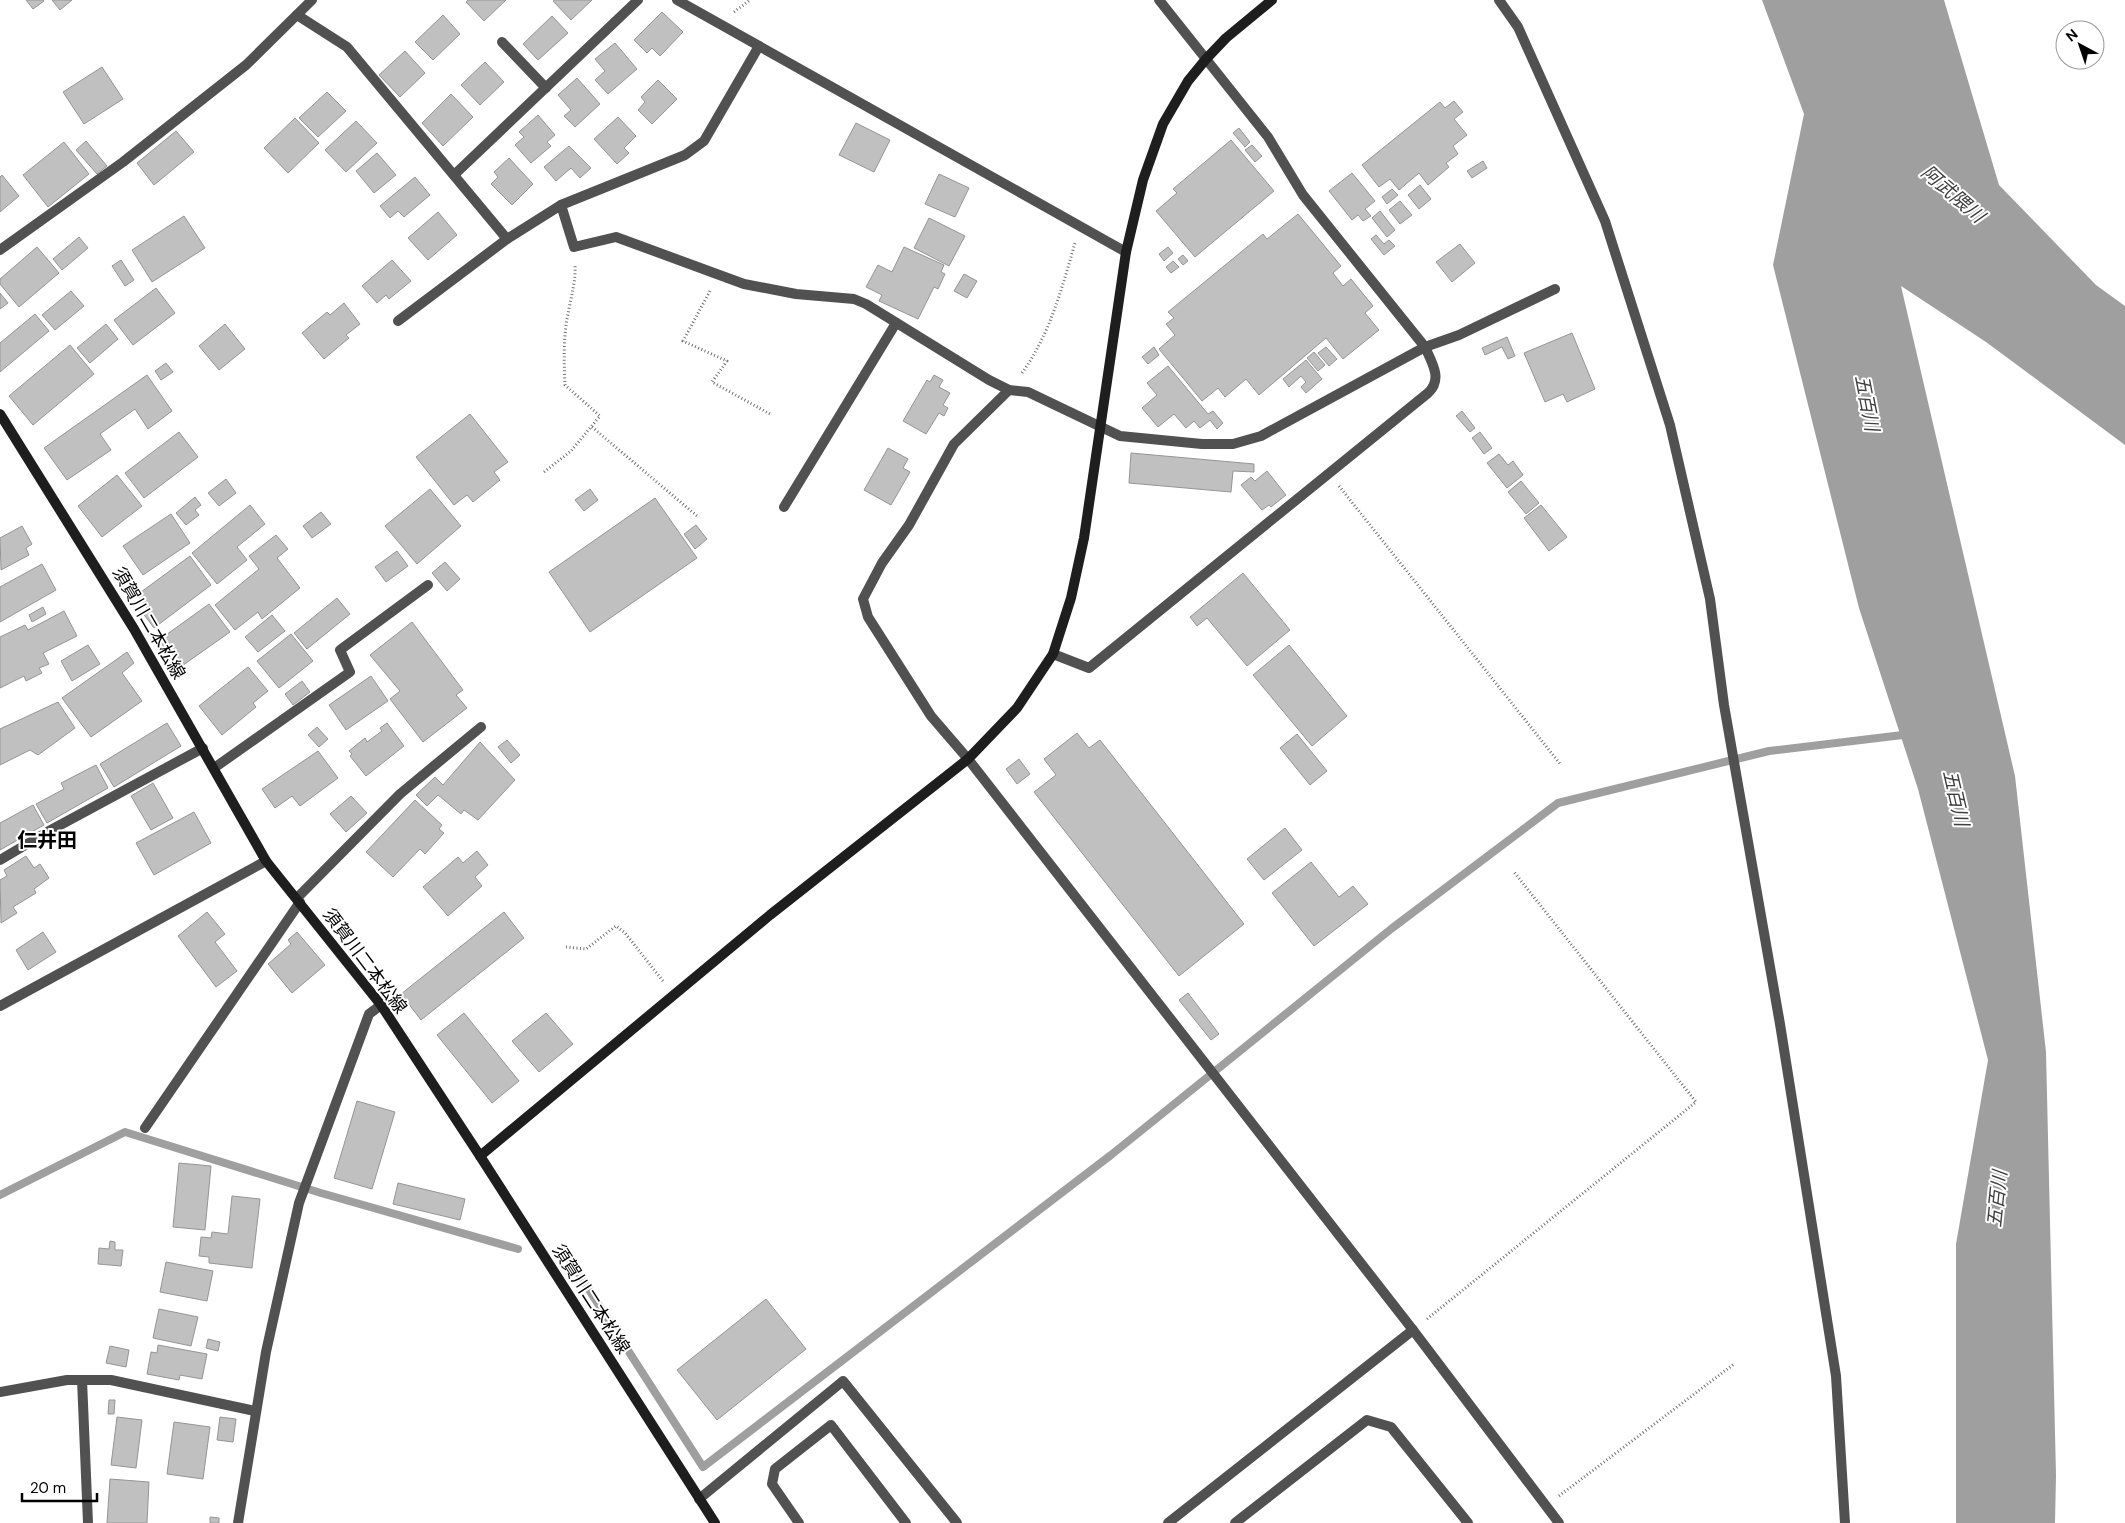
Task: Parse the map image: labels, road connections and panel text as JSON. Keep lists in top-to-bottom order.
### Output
{
  "streets": {
    "street": ["須賀川二本松線"]
  },
  "districts": ["仁井田"],
  "water": ["阿武隈川", "五百川"],
  "scale_bar": "20 m",
  "north": "top left"
}
